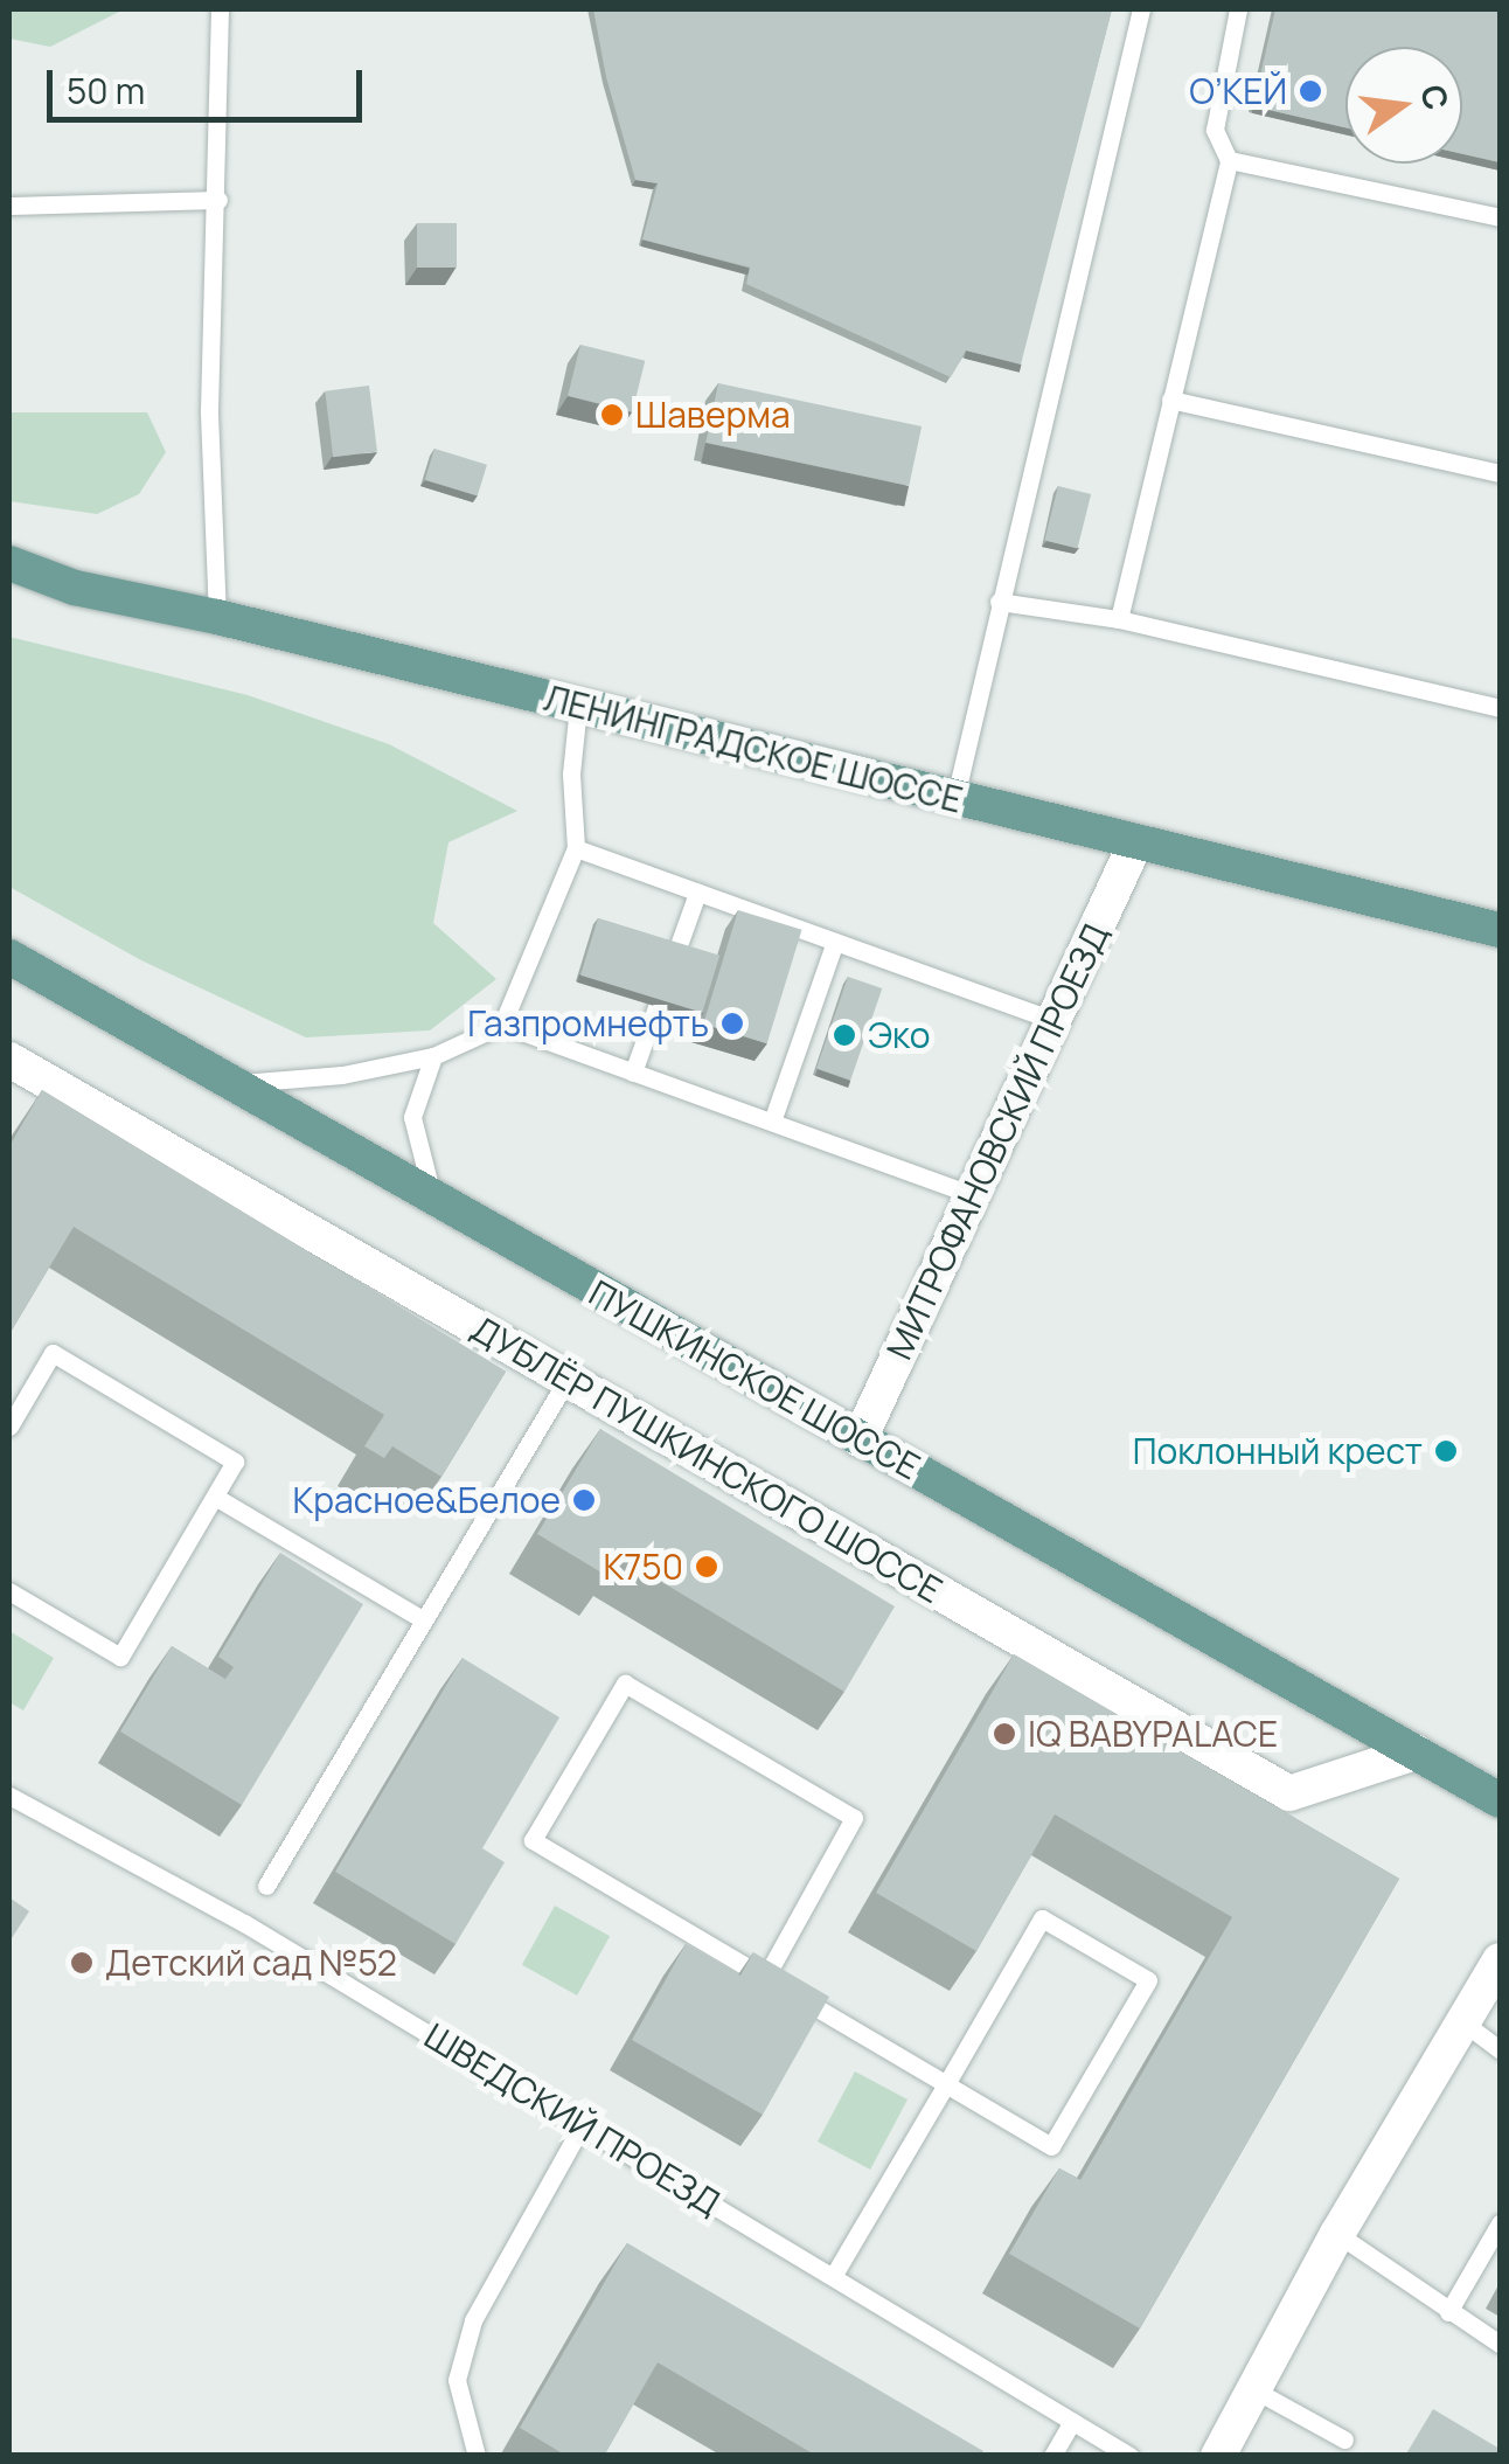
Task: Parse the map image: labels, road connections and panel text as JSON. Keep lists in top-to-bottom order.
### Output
{
  "streets": {
    "main road": ["ЛЕНИНГРАДСКОЕ ШОССЕ", "ПУШКИНСКОЕ ШОССЕ"],
    "street": ["МИТРОФАНОВСКИЙ ПРОЕЗД", "ДУБЛЁР ПУШКИНСКОГО ШОССЕ"],
    "lane": ["ШВЕДСКИЙ ПРОЕЗД"]
  },
  "crossings": [
    ["ЛЕНИНГРАДСКОЕ ШОССЕ", "МИТРОФАНОВСКИЙ ПРОЕЗД"],
    ["МИТРОФАНОВСКИЙ ПРОЕЗД", "ПУШКИНСКОЕ ШОССЕ"],
    ["ПУШКИНСКОЕ ШОССЕ", "ДУБЛЁР ПУШКИНСКОГО ШОССЕ"]
  ],
  "places": [
    "О’КЕЙ",
    "Шаверма",
    "Газпромнефть",
    "Эко",
    "Поклонный крест",
    "Красное&Белое",
    "К750",
    "IQ BABYPALACE",
    "Детский сад №52"
  ],
  "scale_bar": "50 m",
  "north": "right"
}
